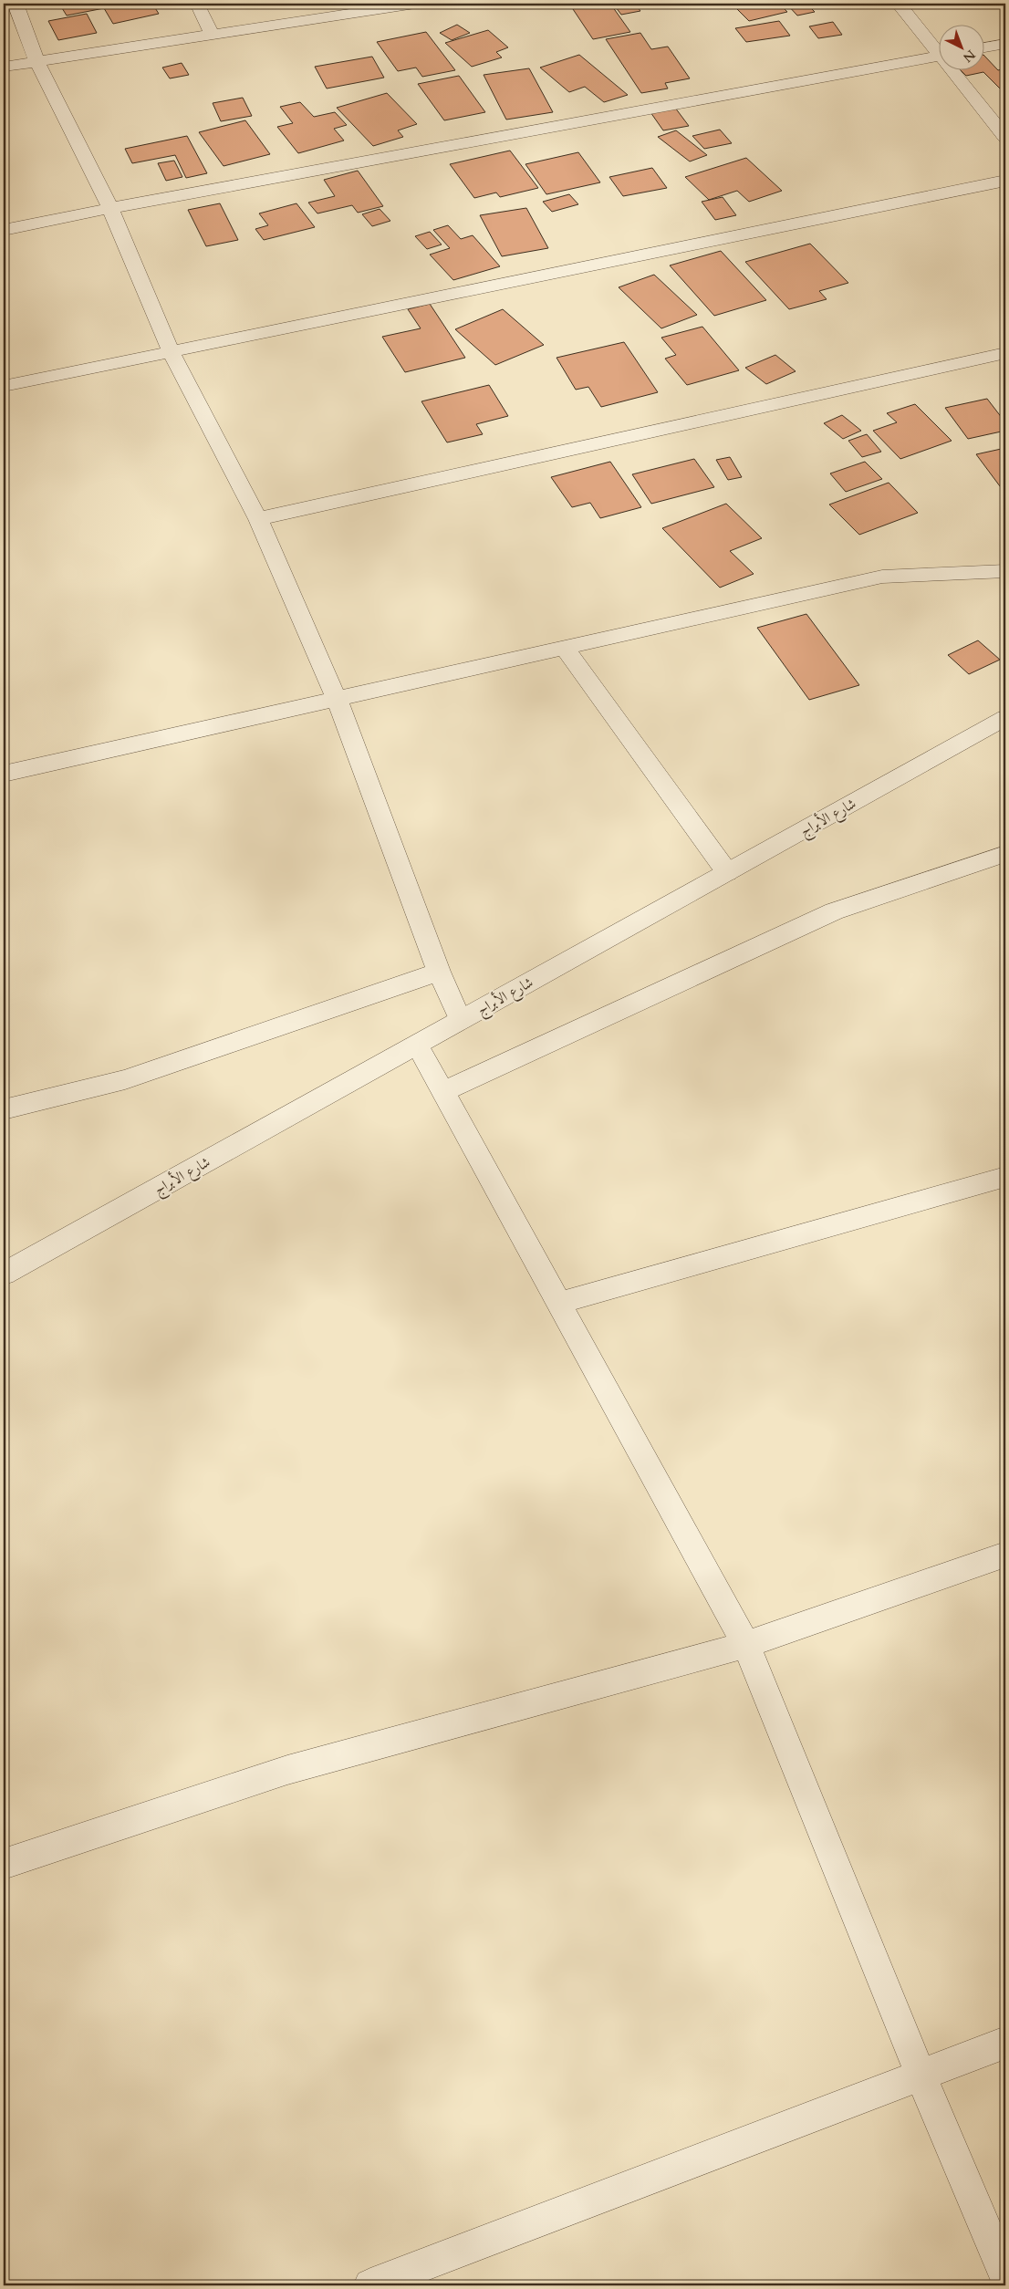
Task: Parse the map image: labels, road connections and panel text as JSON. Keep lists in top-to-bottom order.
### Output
{
  "streets": {
    "street": ["شارع الأبراج"]
  },
  "north": "bottom right"
}
